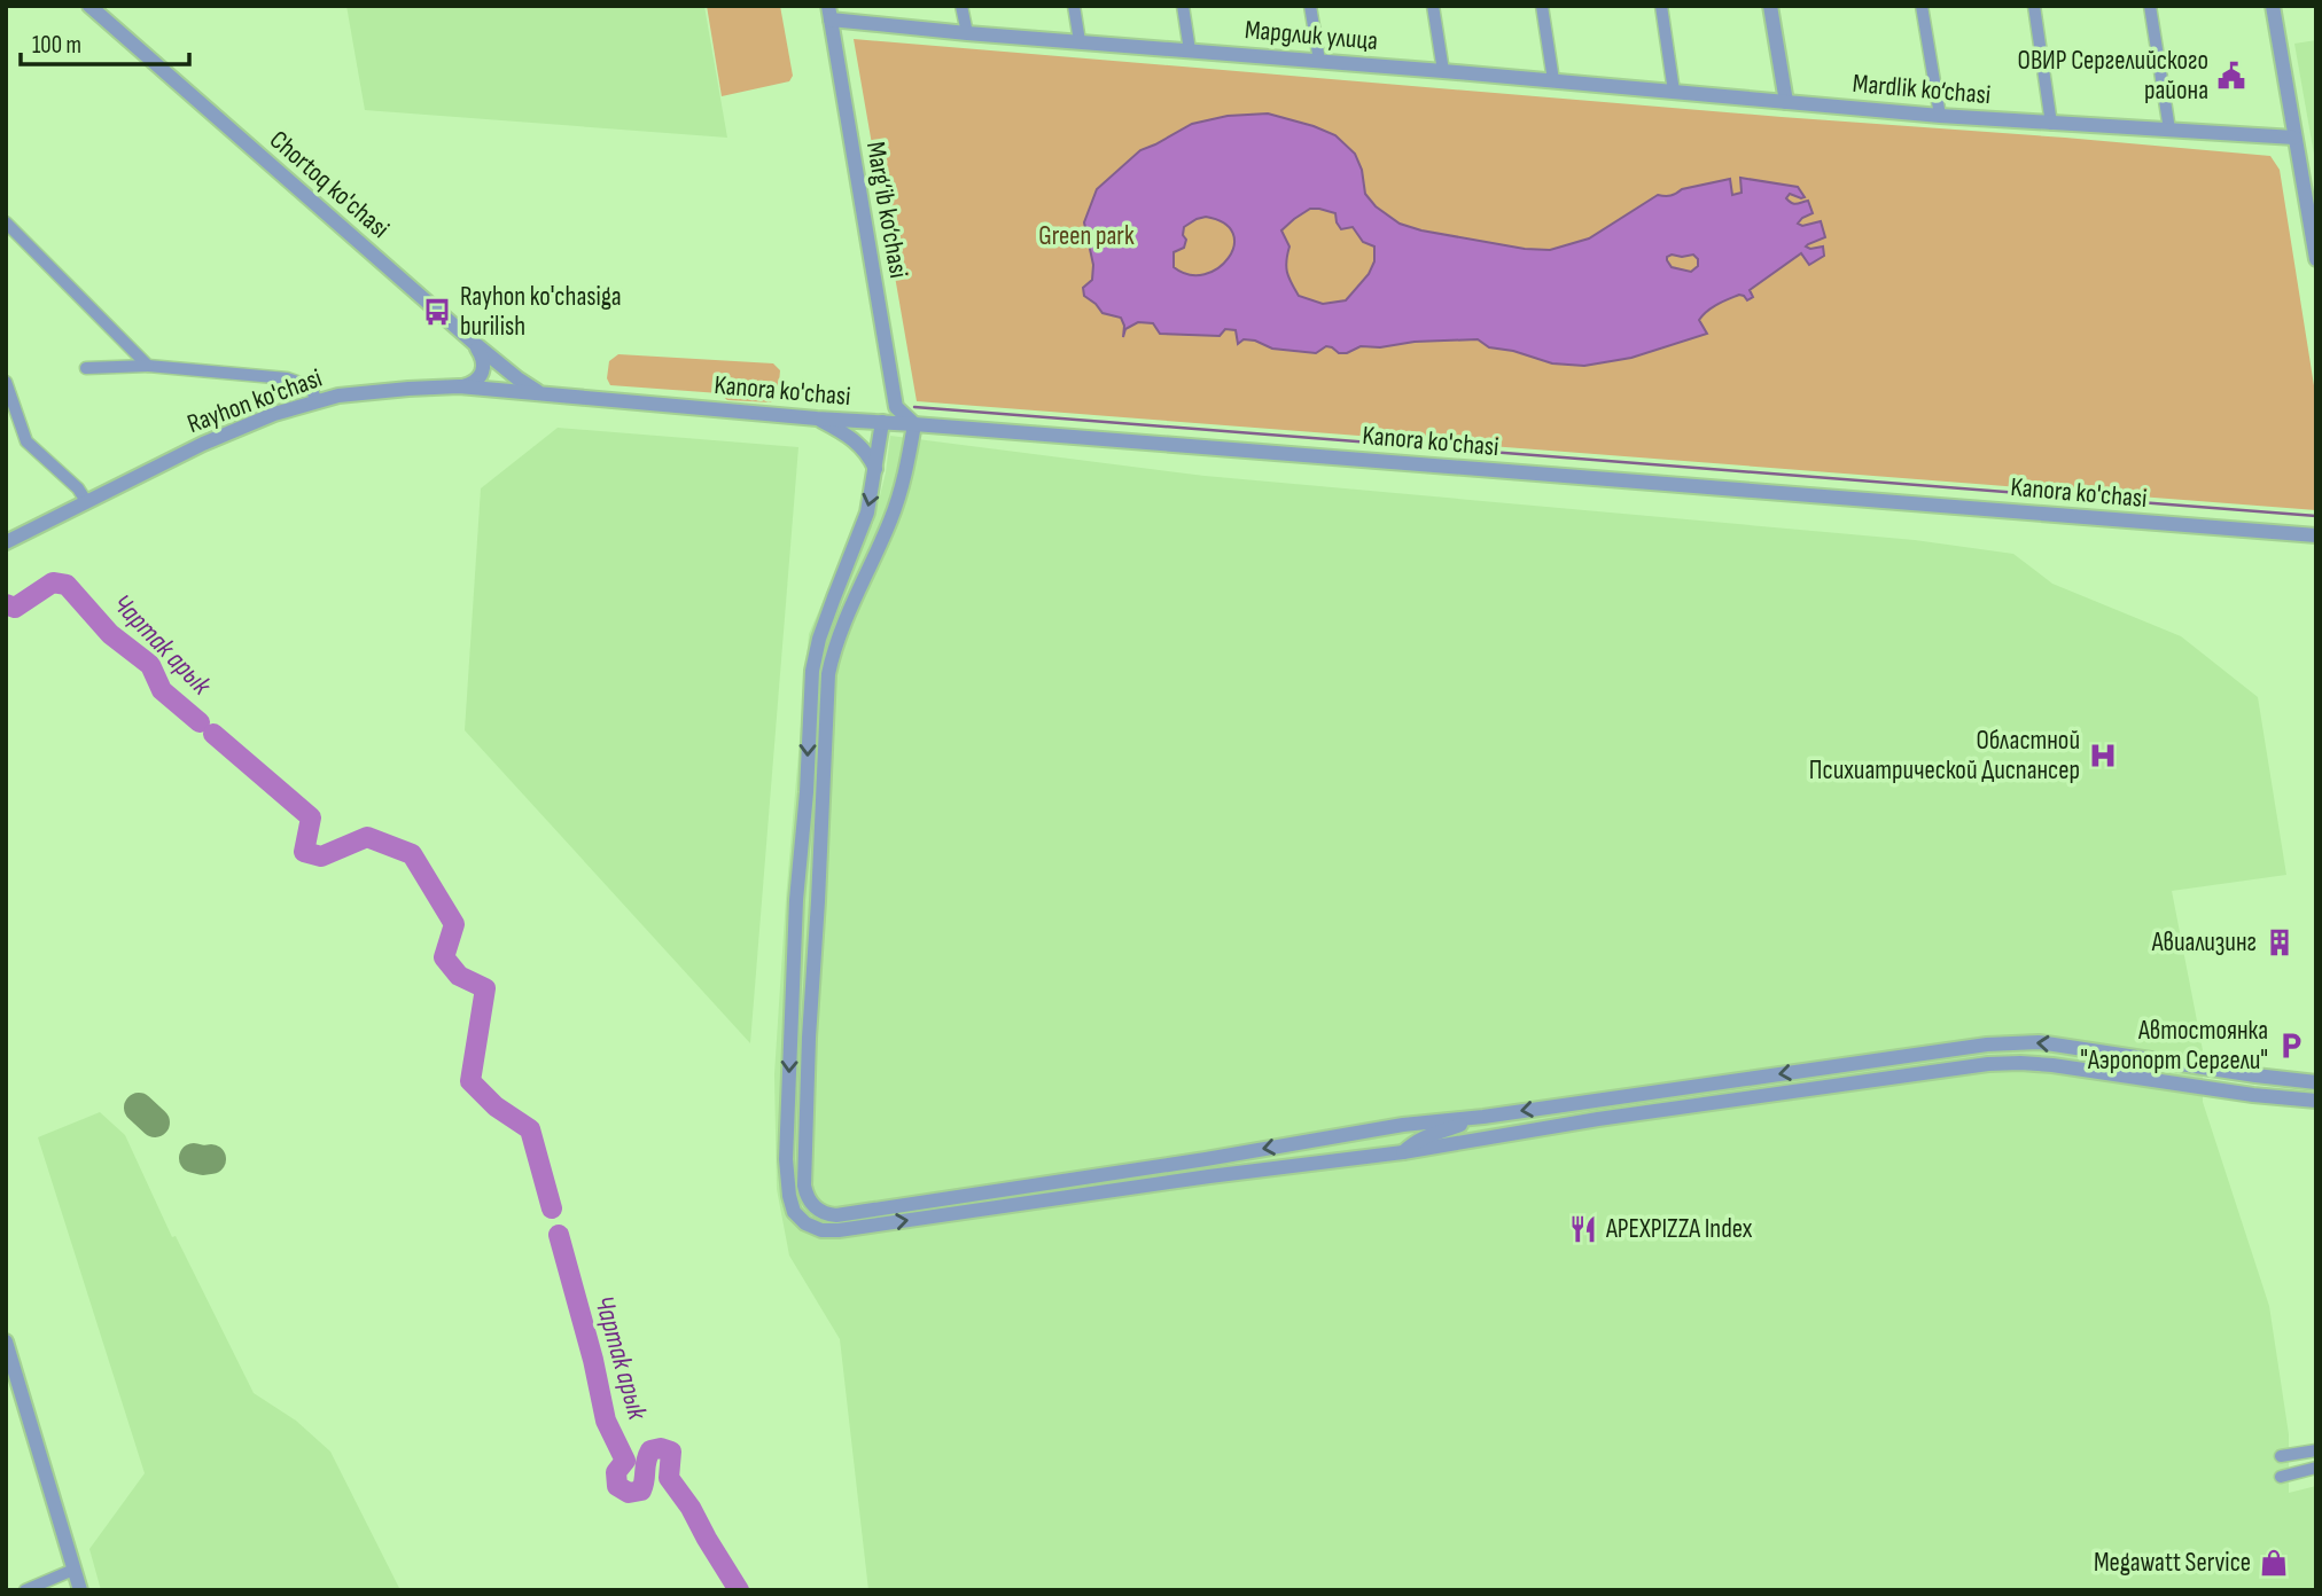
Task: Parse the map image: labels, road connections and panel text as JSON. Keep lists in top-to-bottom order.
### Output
{
  "streets": {
    "street": [
      "Мардлик улица",
      "Mardlik ko‘chasi",
      "Chortoq ko'chasi",
      "Marg‘ib ko‘chasi",
      "Kanora ko'chasi",
      "Rayhon ko'chasi"
    ]
  },
  "crossings": [
    ["Мардлик улица", "Mardlik ko‘chasi"],
    ["Мардлик улица", "Marg‘ib ko‘chasi"],
    ["Chortoq ko'chasi", "Kanora ko'chasi"],
    ["Chortoq ko'chasi", "Rayhon ko'chasi"],
    ["Kanora ko'chasi", "Rayhon ko'chasi"]
  ],
  "water": ["Чартак арык"],
  "parks": ["Green park"],
  "places": {
    "public building": ["ОВИР Сергелийского района"],
    "bus stop": ["Rayhon ko'chasiga burilish"],
    "hospital": ["Областной Психиатрической Диспансер"],
    "building": ["Авиализинг"],
    "parking": ["Автостоянка \"Аэропорт Сергели\""],
    "restaurant": ["APEXPIZZA Index"],
    "shop": ["Megawatt Service"]
  },
  "scale_bar": "100 m"
}
